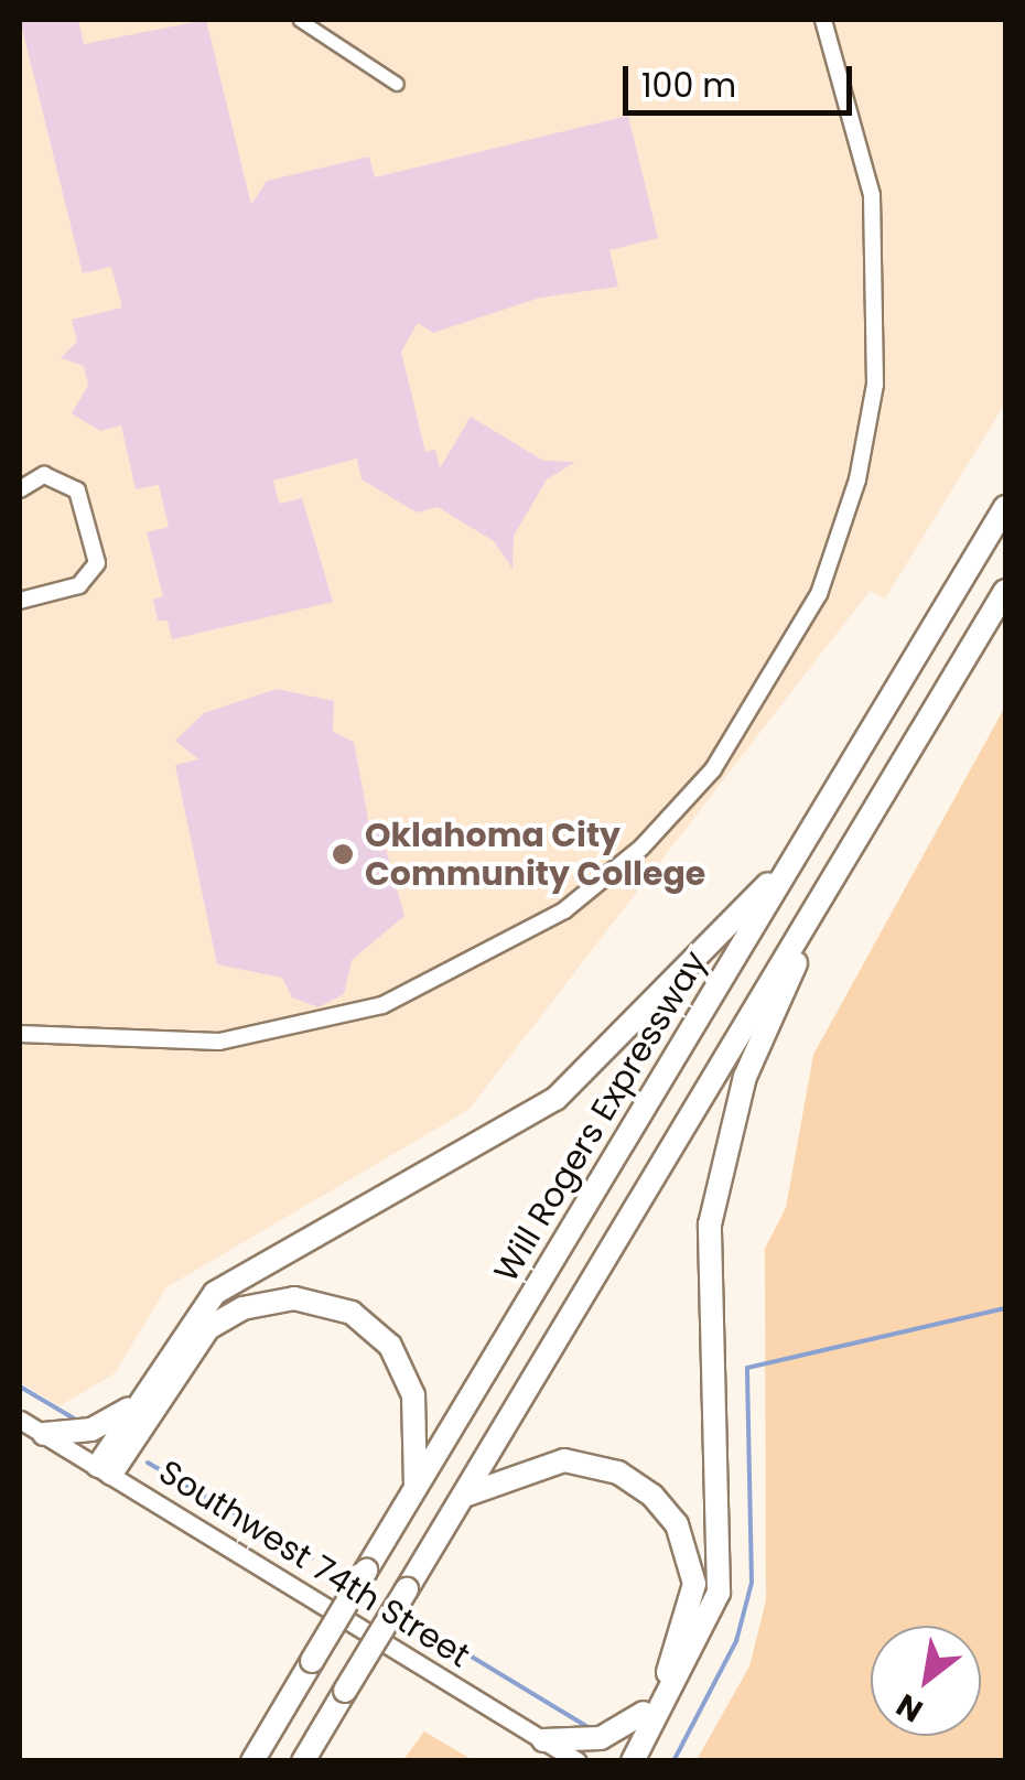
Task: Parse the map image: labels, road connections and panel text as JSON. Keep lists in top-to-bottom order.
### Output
{
  "streets": {
    "highway": ["Will Rogers Expressway"],
    "main road": ["Southwest 74th Street"]
  },
  "places": ["Oklahoma City Community College"],
  "scale_bar": "100 m",
  "north": "bottom left"
}
